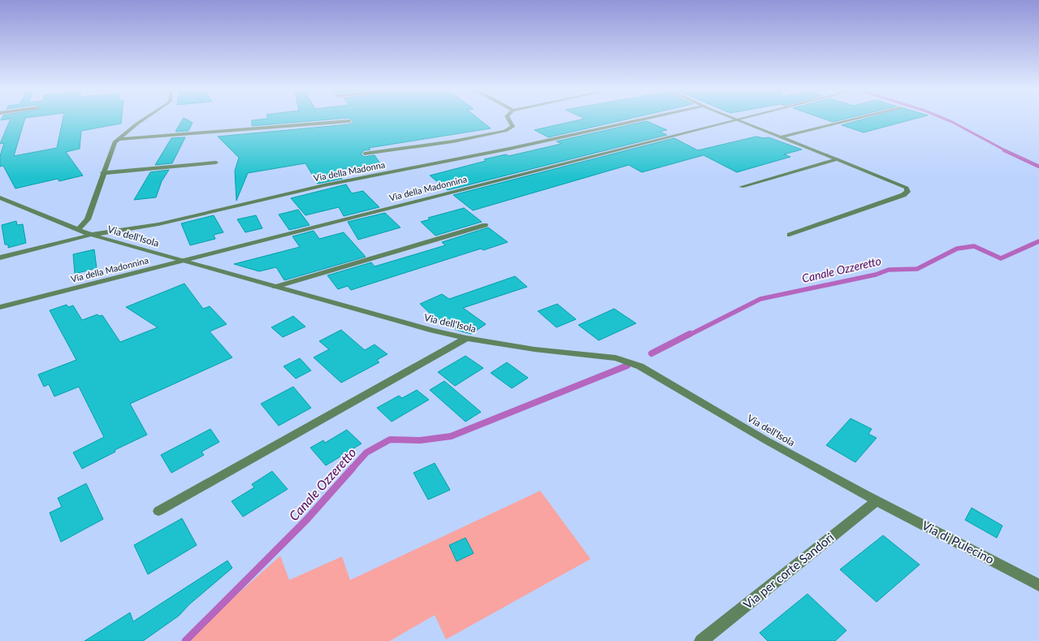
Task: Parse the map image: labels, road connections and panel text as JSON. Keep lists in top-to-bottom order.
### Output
{
  "streets": {
    "street": [
      "Via della Madonna",
      "Via della Madonnina",
      "Via dell'Isola",
      "Via di Pulecino",
      "Via per corte Sandori"
    ]
  },
  "crossings": [
    ["Via della Madonna", "Via dell'Isola"],
    ["Via della Madonnina", "Via dell'Isola"],
    ["Via dell'Isola", "Via di Pulecino"],
    ["Via dell'Isola", "Via per corte Sandori"],
    ["Via di Pulecino", "Via per corte Sandori"]
  ],
  "water": ["Canale Ozzeretto"]
}
